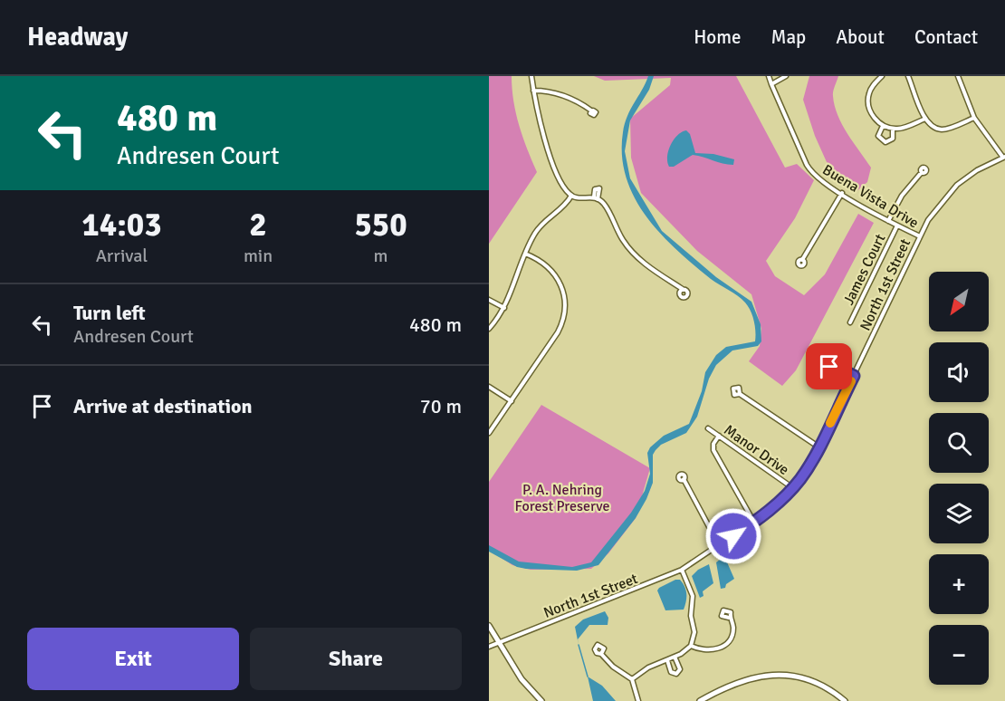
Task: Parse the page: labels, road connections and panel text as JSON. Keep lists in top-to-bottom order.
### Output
{
  "streets": {
    "street": [
      "Buena Vista Drive",
      "James Court",
      "North 1st Street",
      "Manor Drive"
    ]
  },
  "crossings": [
    ["Buena Vista Drive", "James Court"],
    ["Buena Vista Drive", "North 1st Street"],
    ["North 1st Street", "Manor Drive"]
  ],
  "parks": ["P. A. Nehring Forest Preserve"],
  "north": "bottom left",
  "page": {
    "header": "Headway",
    "nav": [
      "Home",
      "Map",
      "About",
      "Contact"
    ],
    "turn": ["480 m", "Andresen Court"],
    "eta": [
      "14:03",
      "Arrival",
      "2",
      "min",
      "550",
      "m"
    ],
    "map_buttons": ["+", "−"],
    "list": [
      {
        "name": "Turn left",
        "note": "Andresen Court",
        "value": "480 m"
      },
      {
        "name": "Arrive at destination",
        "value": "70 m"
      }
    ],
    "buttons": ["Exit", "Share"]
  }
}
